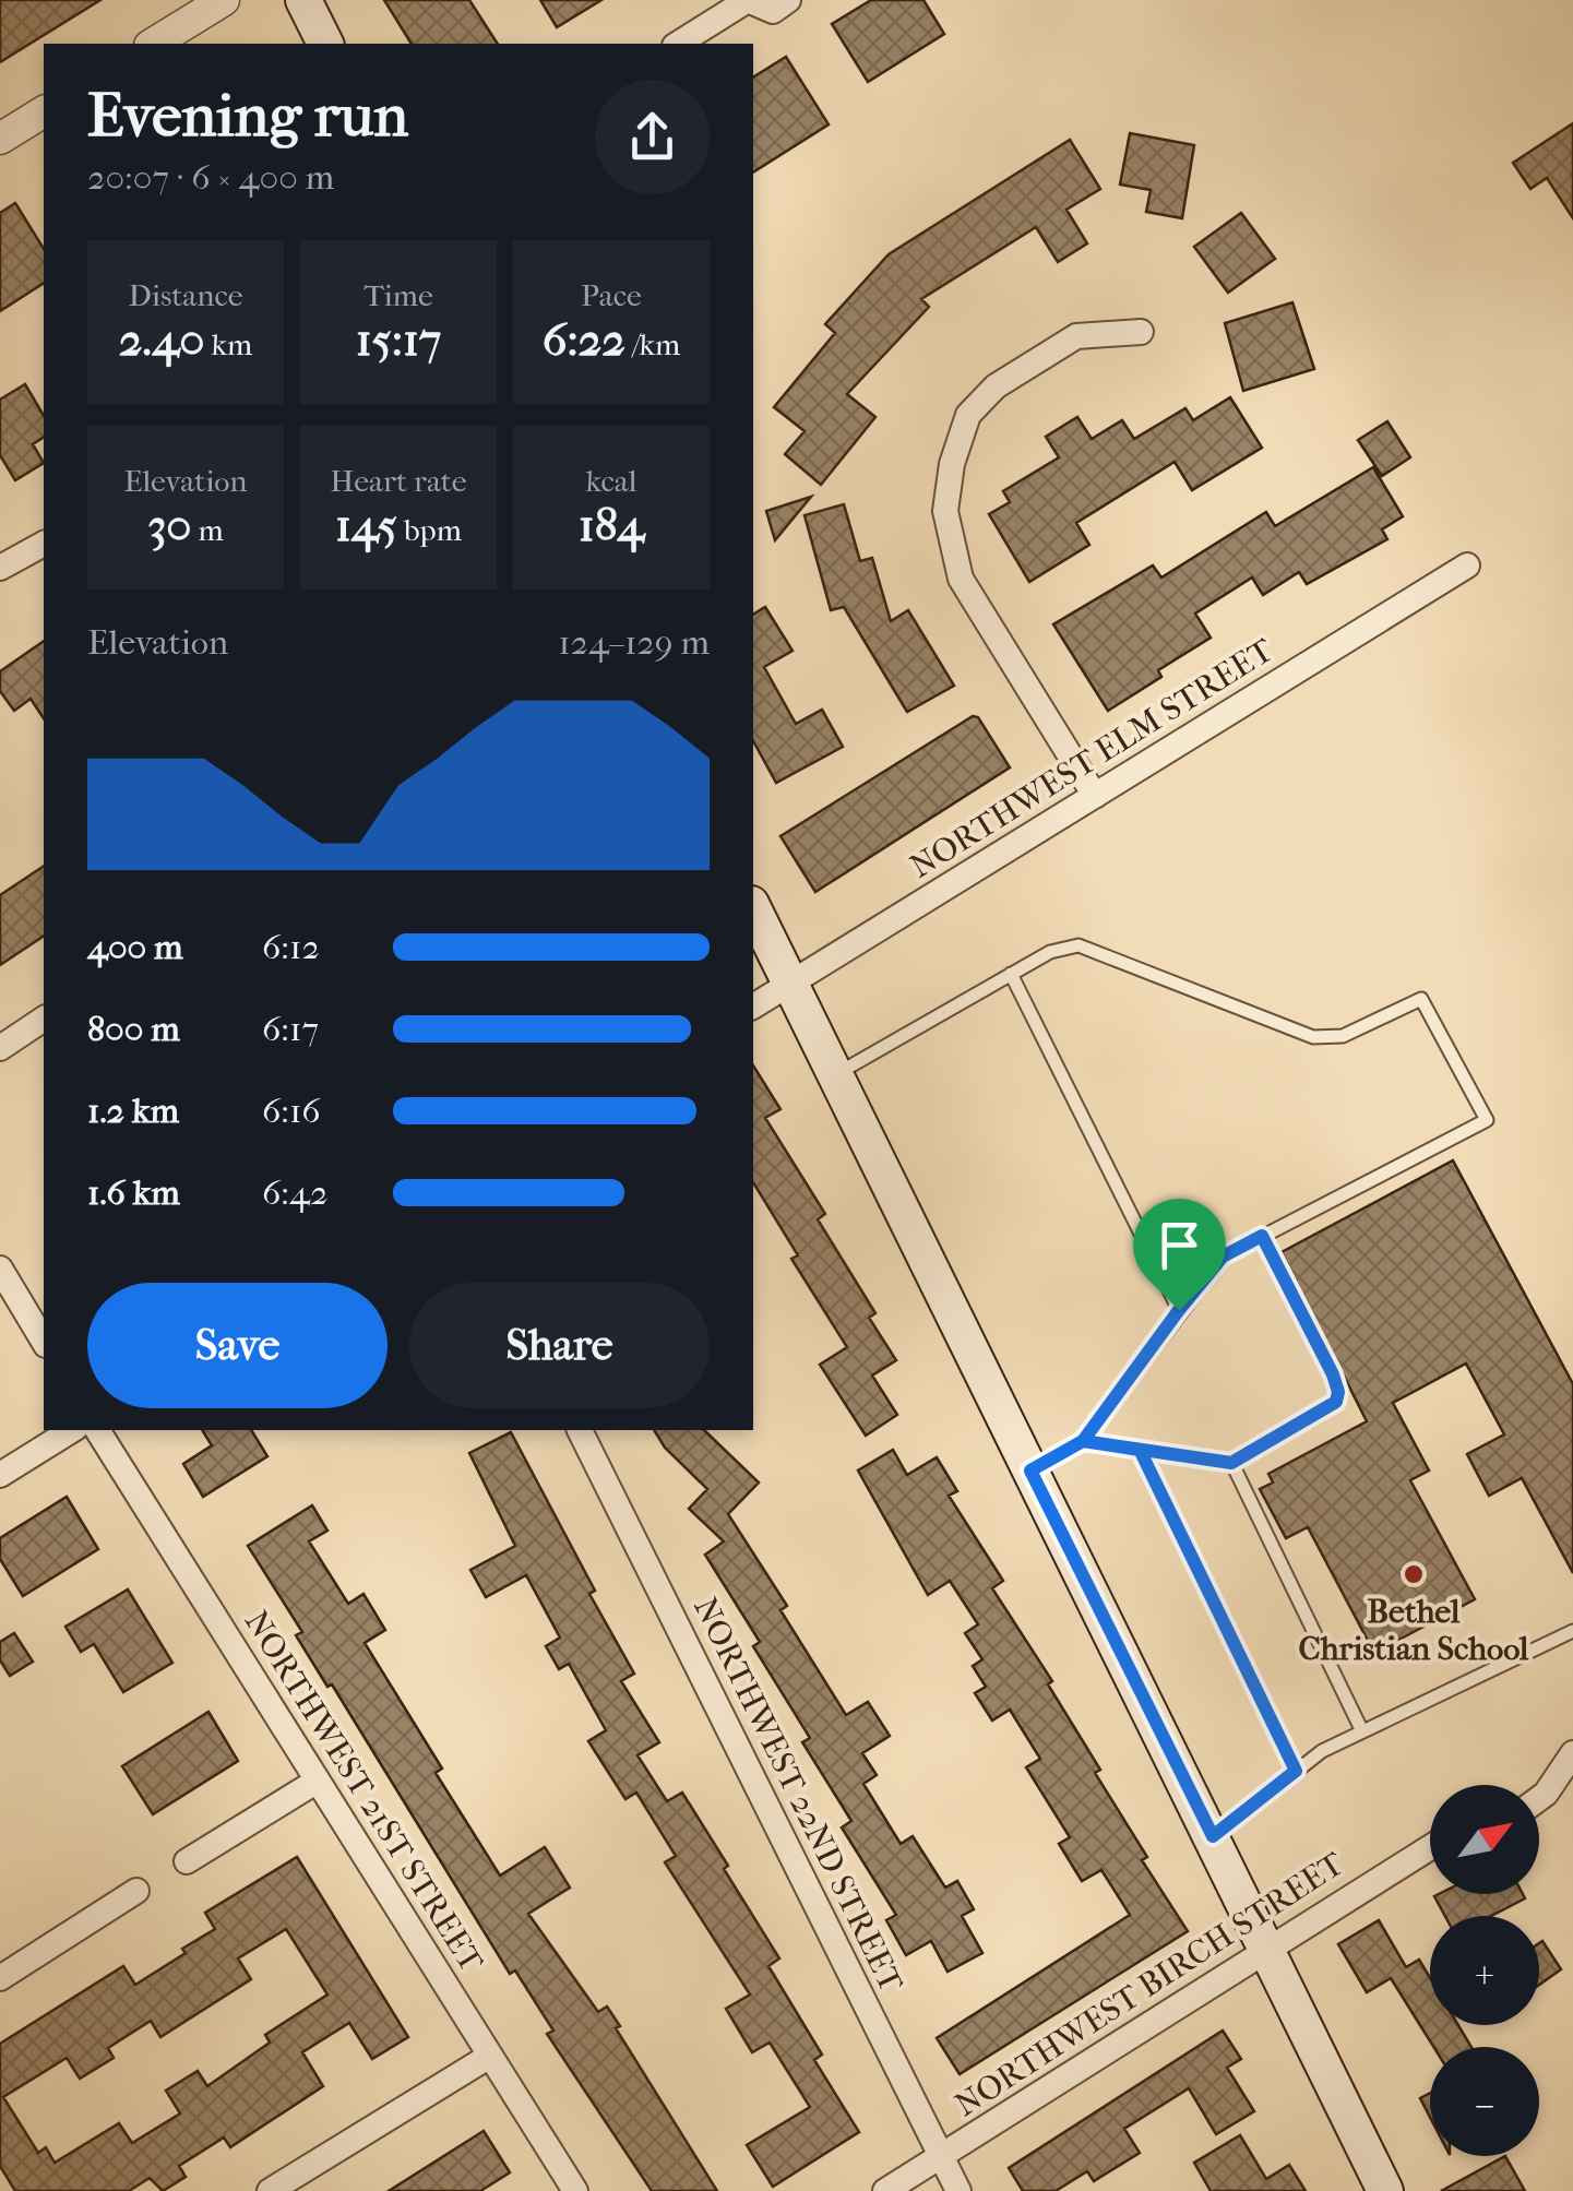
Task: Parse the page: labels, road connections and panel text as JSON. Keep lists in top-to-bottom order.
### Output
{
  "streets": {
    "street": [
      "NORTHWEST ELM STREET",
      "NORTHWEST 21ST STREET",
      "NORTHWEST 22ND STREET",
      "NORTHWEST BIRCH STREET"
    ]
  },
  "crossings": [
    ["NORTHWEST 22ND STREET", "NORTHWEST BIRCH STREET"]
  ],
  "places": ["Bethel Christian School"],
  "north": "top right",
  "page": {
    "heading": ["Evening run", "20:07 · 6 × 400 m"],
    "stats": [
      ["Distance", "2.40 km"],
      ["Time", "15:17"],
      ["Pace", "6:22 /km"],
      ["Elevation", "30 m"],
      ["Heart rate", "145 bpm"],
      ["kcal", "184"]
    ],
    "chart": ["Elevation", "124–129 m"],
    "list": [
      {
        "name": "400 m",
        "note": "6:12"
      },
      {
        "name": "800 m",
        "note": "6:17"
      },
      {
        "name": "1.2 km",
        "note": "6:16"
      },
      {
        "name": "1.6 km",
        "note": "6:42"
      }
    ],
    "buttons": ["Save", "Share"],
    "map_buttons": ["+", "−"]
  }
}
